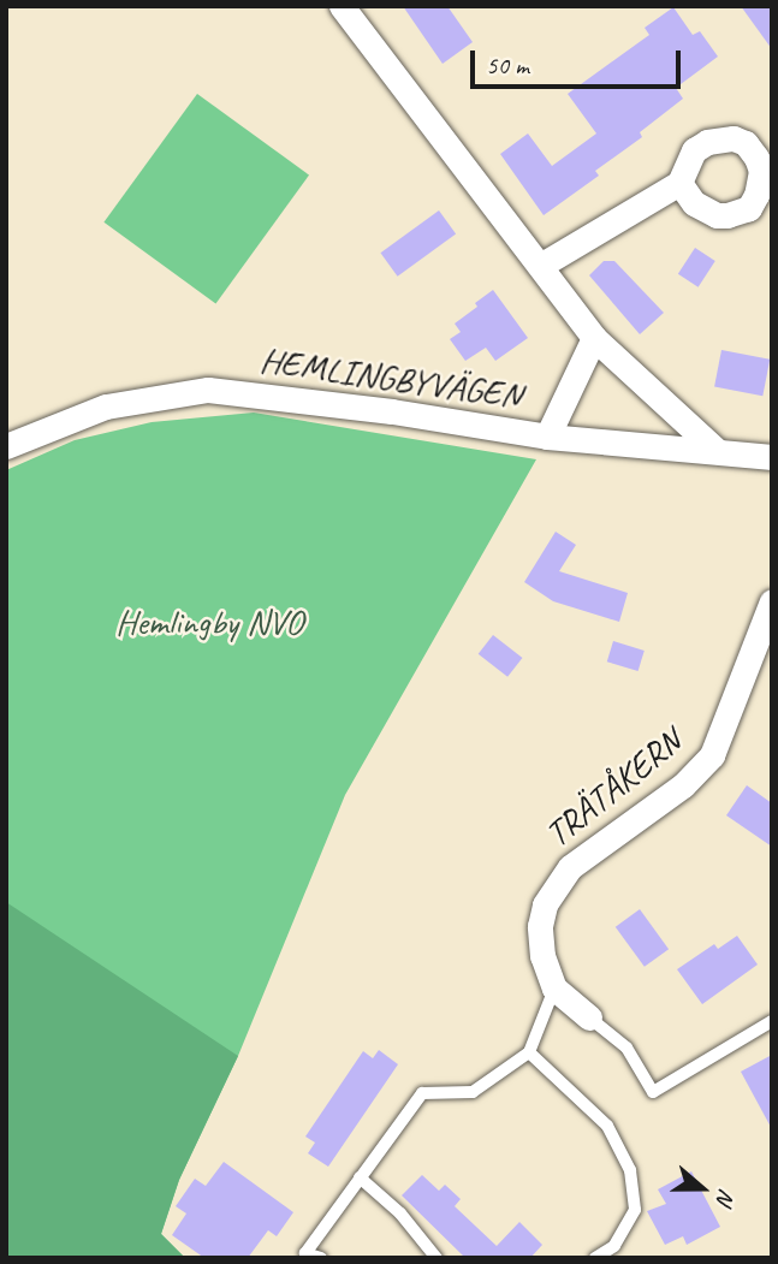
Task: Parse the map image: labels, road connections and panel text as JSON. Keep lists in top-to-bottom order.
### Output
{
  "streets": {
    "street": ["HEMLINGBYVÄGEN", "TRÄTÅKERN"]
  },
  "parks": ["Hemlingby NVO"],
  "scale_bar": "50 m",
  "north": "right"
}
